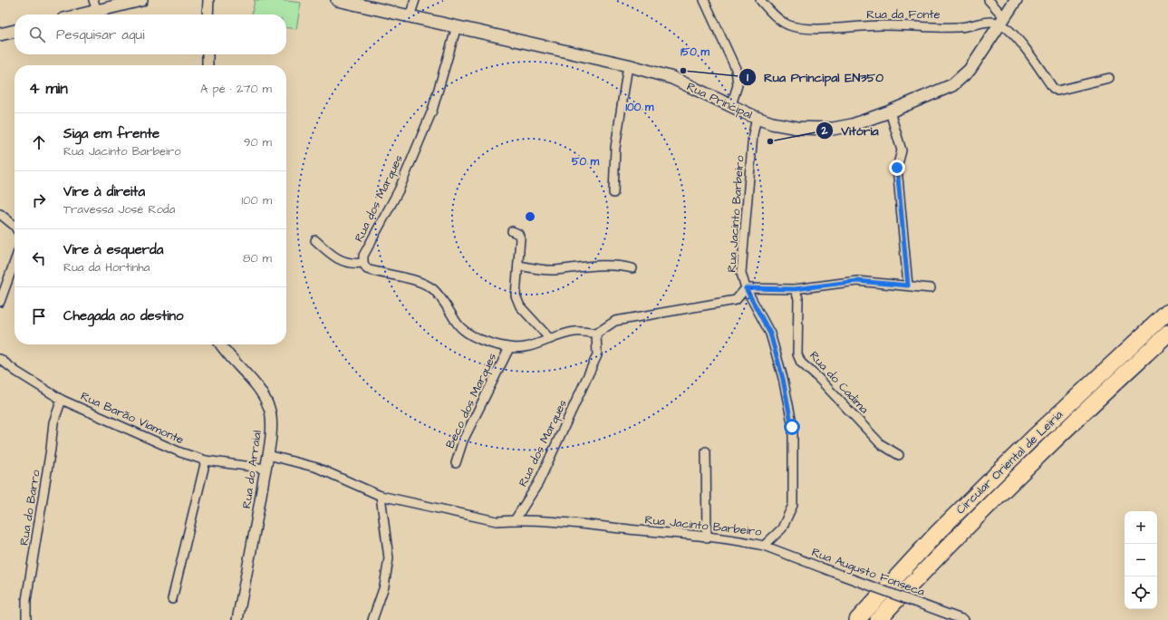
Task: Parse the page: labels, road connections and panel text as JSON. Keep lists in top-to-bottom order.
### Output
{
  "streets": {
    "highway": ["Circular Oriental de Leiria"],
    "main road": ["Rua Principal"],
    "street": [
      "Rua da Fonte",
      "Rua dos Marques",
      "Rua Jacinto Barbeiro",
      "Rua do Cadima",
      "Beco dos Marques",
      "Rua Barão Viamonte",
      "Rua do Arraial",
      "Rua do Barro",
      "Rua Augusto Fonseca"
    ]
  },
  "crossings": [
    ["Rua da Fonte", "Rua Principal"],
    ["Rua Principal", "Rua dos Marques"],
    ["Rua Principal", "Rua Jacinto Barbeiro"],
    ["Rua dos Marques", "Rua Jacinto Barbeiro"],
    ["Rua Jacinto Barbeiro", "Rua do Arraial"],
    ["Rua Jacinto Barbeiro", "Rua Augusto Fonseca"],
    ["Rua Barão Viamonte", "Rua do Arraial"],
    ["Rua Barão Viamonte", "Rua do Barro"]
  ],
  "places": ["Rua Principal EN350", "Vitória"],
  "page": {
    "search": "Pesquisar aqui",
    "heading": ["4 min", "A pé · 270 m"],
    "list": [
      ["Siga em frente", "Rua Jacinto Barbeiro", "90 m"],
      ["Vire à direita", "Travessa José Roda", "100 m"],
      ["Vire à esquerda", "Rua da Hortinha", "80 m"],
      "Chegada ao destino"
    ],
    "map_buttons": ["+", "−"]
  },
  "rings": ["150 m", "100 m", "50 m"]
}
